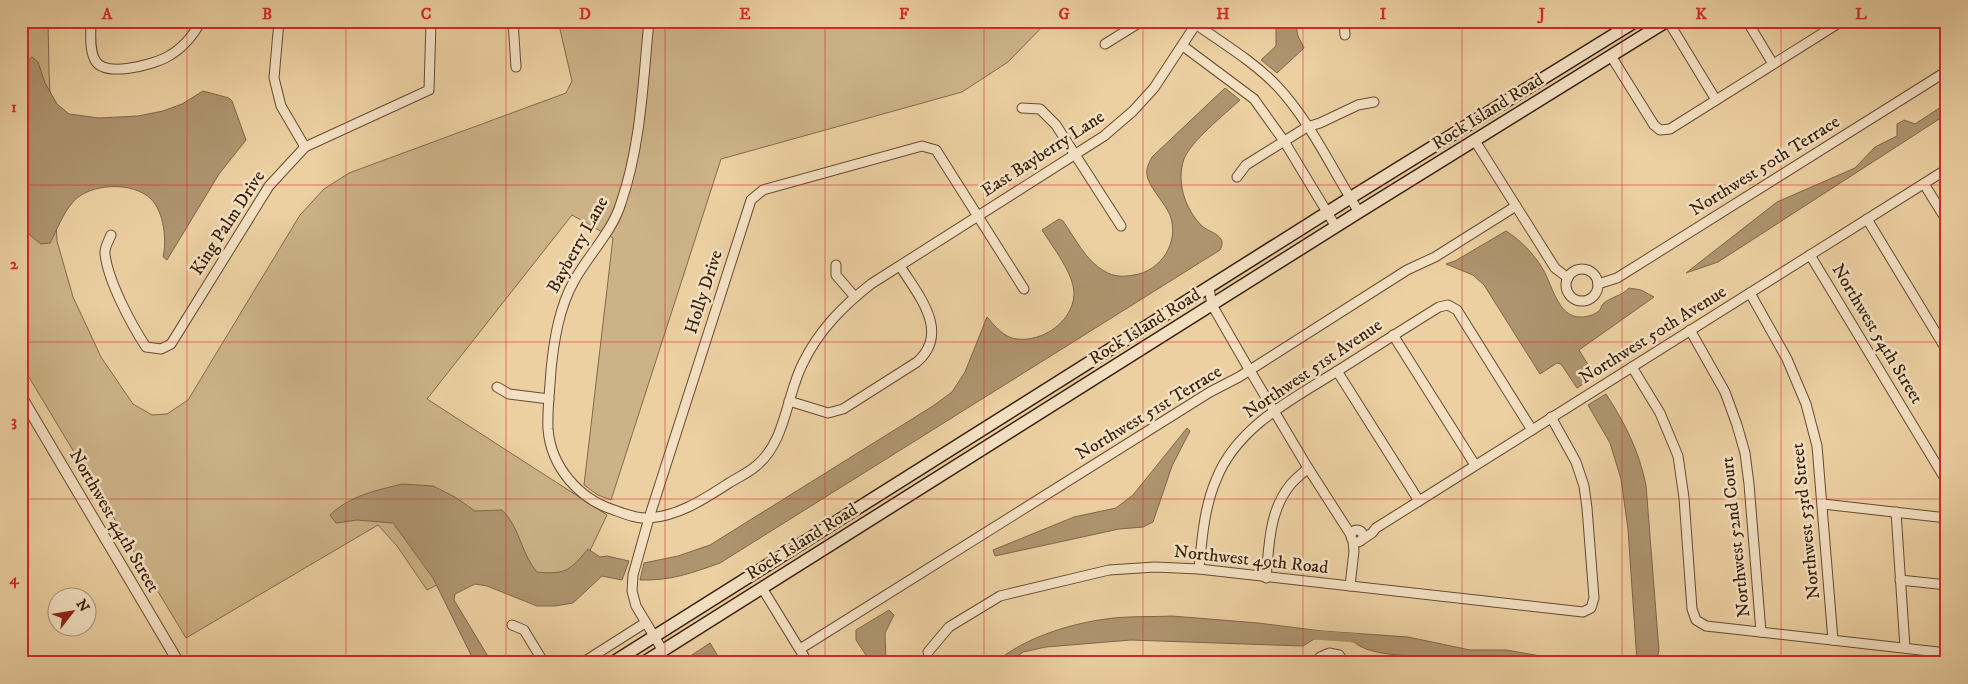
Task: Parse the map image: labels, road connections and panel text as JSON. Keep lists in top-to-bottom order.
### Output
{
  "streets": {
    "main road": ["Rock Island Road"],
    "street": [
      "East Bayberry Lane",
      "Northwest 50th Terrace",
      "King Palm Drive",
      "Bayberry Lane",
      "Holly Drive",
      "Northwest 54th Street",
      "Northwest 50th Avenue",
      "Northwest 51st Avenue",
      "Northwest 51st Terrace",
      "Northwest 44th Street",
      "Northwest 53rd Street",
      "Northwest 52nd Court",
      "Northwest 49th Road"
    ]
  },
  "crossings": [
    ["Rock Island Road", "Holly Drive"],
    ["East Bayberry Lane", "Bayberry Lane"],
    ["East Bayberry Lane", "Holly Drive"],
    ["Bayberry Lane", "Holly Drive"],
    ["Northwest 54th Street", "Northwest 50th Avenue"],
    ["Northwest 50th Avenue", "Northwest 51st Avenue"],
    ["Northwest 50th Avenue", "Northwest 53rd Street"],
    ["Northwest 50th Avenue", "Northwest 52nd Court"],
    ["Northwest 50th Avenue", "Northwest 49th Road"],
    ["Northwest 51st Avenue", "Northwest 49th Road"]
  ],
  "north": "top right",
  "grid": {
    "columns": [
      "A",
      "B",
      "C",
      "D",
      "E",
      "F",
      "G",
      "H",
      "I",
      "J",
      "K",
      "L"
    ],
    "rows": [
      "1",
      "2",
      "3",
      "4"
    ]
  }
}
